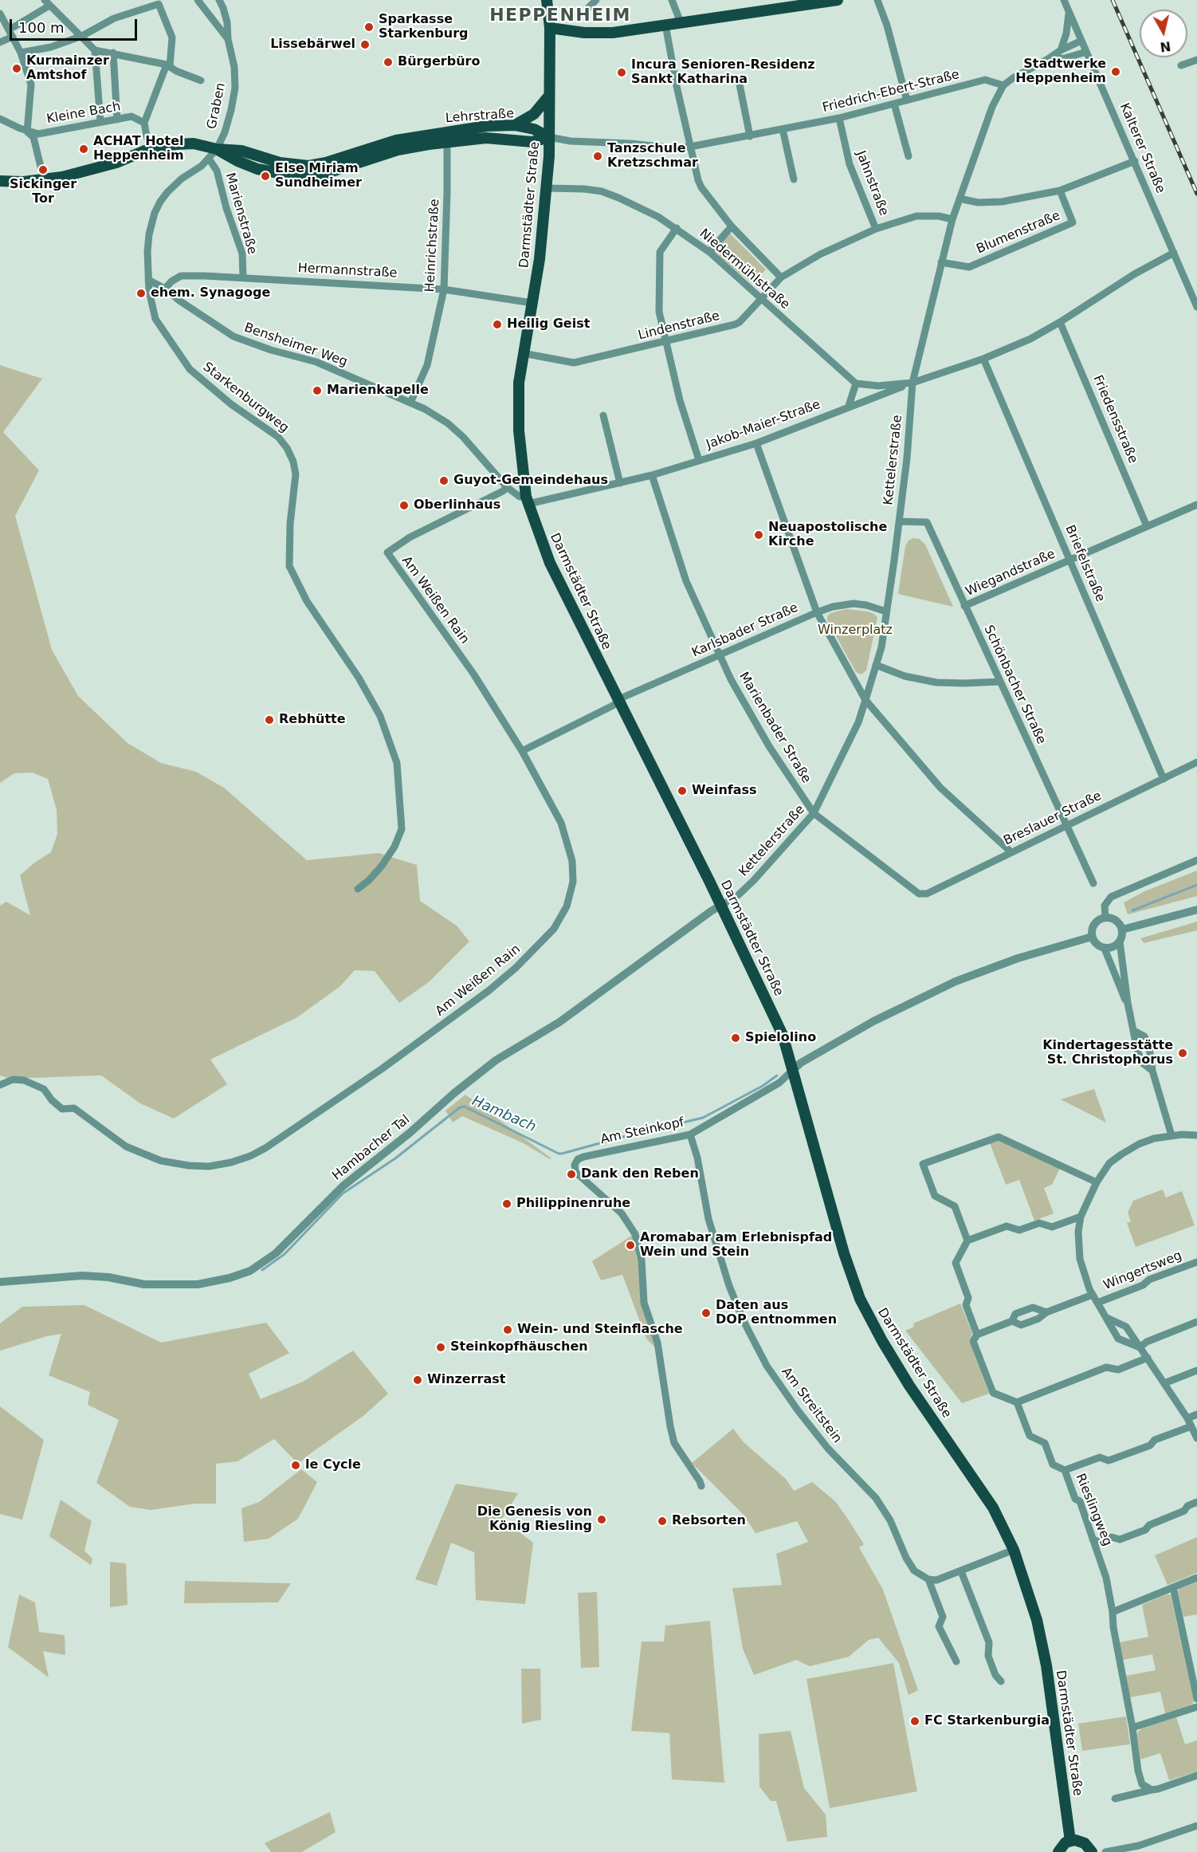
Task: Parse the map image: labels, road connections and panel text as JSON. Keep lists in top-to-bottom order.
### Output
{
  "streets": {
    "main road": ["Lehrstraße", "Darmstädter Straße"],
    "street": [
      "Friedrich-Ebert-Straße",
      "Graben",
      "Kleine Bach",
      "Kalterer Straße",
      "Jahnstraße",
      "Marienstraße",
      "Blumenstraße",
      "Heinrichstraße",
      "Niedermühlstraße",
      "Hermannstraße",
      "Lindenstraße",
      "Bensheimer Weg",
      "Starkenburgweg",
      "Friedensstraße",
      "Jakob-Maier-Straße",
      "Kettelerstraße",
      "Briefelstraße",
      "Wiegandstraße",
      "Am Weißen Rain",
      "Karlsbader Straße",
      "Schönbacher Straße",
      "Marienbader Straße",
      "Breslauer Straße",
      "Am Steinkopf",
      "Hambacher Tal",
      "Wingertsweg",
      "Am Streitstein",
      "Rieslingweg"
    ]
  },
  "crossings": [
    ["Friedrich-Ebert-Straße", "Lehrstraße"],
    ["Friedrich-Ebert-Straße", "Jahnstraße"],
    ["Friedrich-Ebert-Straße", "Darmstädter Straße"],
    ["Friedrich-Ebert-Straße", "Kettelerstraße"],
    ["Graben", "Lehrstraße"],
    ["Graben", "Starkenburgweg"],
    ["Lehrstraße", "Darmstädter Straße"],
    ["Lehrstraße", "Heinrichstraße"],
    ["Lehrstraße", "Starkenburgweg"],
    ["Kalterer Straße", "Kettelerstraße"],
    ["Jahnstraße", "Lindenstraße"],
    ["Darmstädter Straße", "Niedermühlstraße"],
    ["Darmstädter Straße", "Hermannstraße"],
    ["Darmstädter Straße", "Lindenstraße"],
    ["Darmstädter Straße", "Bensheimer Weg"],
    ["Darmstädter Straße", "Jakob-Maier-Straße"],
    ["Darmstädter Straße", "Kettelerstraße"],
    ["Darmstädter Straße", "Karlsbader Straße"],
    ["Darmstädter Straße", "Am Steinkopf"],
    ["Darmstädter Straße", "Hambacher Tal"],
    ["Marienstraße", "Hermannstraße"],
    ["Marienstraße", "Starkenburgweg"],
    ["Blumenstraße", "Kettelerstraße"],
    ["Heinrichstraße", "Hermannstraße"],
    ["Heinrichstraße", "Bensheimer Weg"],
    ["Niedermühlstraße", "Lindenstraße"],
    ["Hermannstraße", "Bensheimer Weg"],
    ["Lindenstraße", "Kettelerstraße"],
    ["Bensheimer Weg", "Starkenburgweg"],
    ["Bensheimer Weg", "Jakob-Maier-Straße"],
    ["Bensheimer Weg", "Am Weißen Rain"],
    ["Friedensstraße", "Wiegandstraße"],
    ["Jakob-Maier-Straße", "Kettelerstraße"],
    ["Jakob-Maier-Straße", "Marienbader Straße"],
    ["Kettelerstraße", "Karlsbader Straße"],
    ["Kettelerstraße", "Schönbacher Straße"],
    ["Kettelerstraße", "Marienbader Straße"],
    ["Kettelerstraße", "Hambacher Tal"],
    ["Briefelstraße", "Wiegandstraße"],
    ["Briefelstraße", "Breslauer Straße"],
    ["Wiegandstraße", "Schönbacher Straße"],
    ["Am Weißen Rain", "Karlsbader Straße"],
    ["Karlsbader Straße", "Marienbader Straße"],
    ["Schönbacher Straße", "Breslauer Straße"],
    ["Marienbader Straße", "Breslauer Straße"],
    ["Am Steinkopf", "Am Streitstein"]
  ],
  "districts": ["HEPPENHEIM"],
  "water": ["Hambach"],
  "parks": ["Winzerplatz"],
  "places": [
    "Sparkasse Starkenburg",
    "Lissebärwel",
    "Bürgerbüro",
    "Kurmainzer Amtshof",
    "Stadtwerke Heppenheim",
    "Incura Senioren-Residenz Sankt Katharina",
    "ACHAT Hotel Heppenheim",
    "Tanzschule Kretzschmar",
    "Sickinger Tor",
    "Else Miriam Sundheimer",
    "ehem. Synagoge",
    "Heilig Geist",
    "Marienkapelle",
    "Guyot-Gemeindehaus",
    "Oberlinhaus",
    "Neuapostolische Kirche",
    "Rebhütte",
    "Weinfass",
    "Spielolino",
    "Kindertagesstätte St. Christophorus",
    "Dank den Reben",
    "Philippinenruhe",
    "Aromabar am Erlebnispfad Wein und Stein",
    "Daten aus DOP entnommen",
    "Wein- und Steinflasche",
    "Steinkopfhäuschen",
    "Winzerrast",
    "le Cycle",
    "Die Genesis von König Riesling",
    "Rebsorten",
    "FC Starkenburgia"
  ],
  "scale_bar": "100 m",
  "north": "bottom"
}
